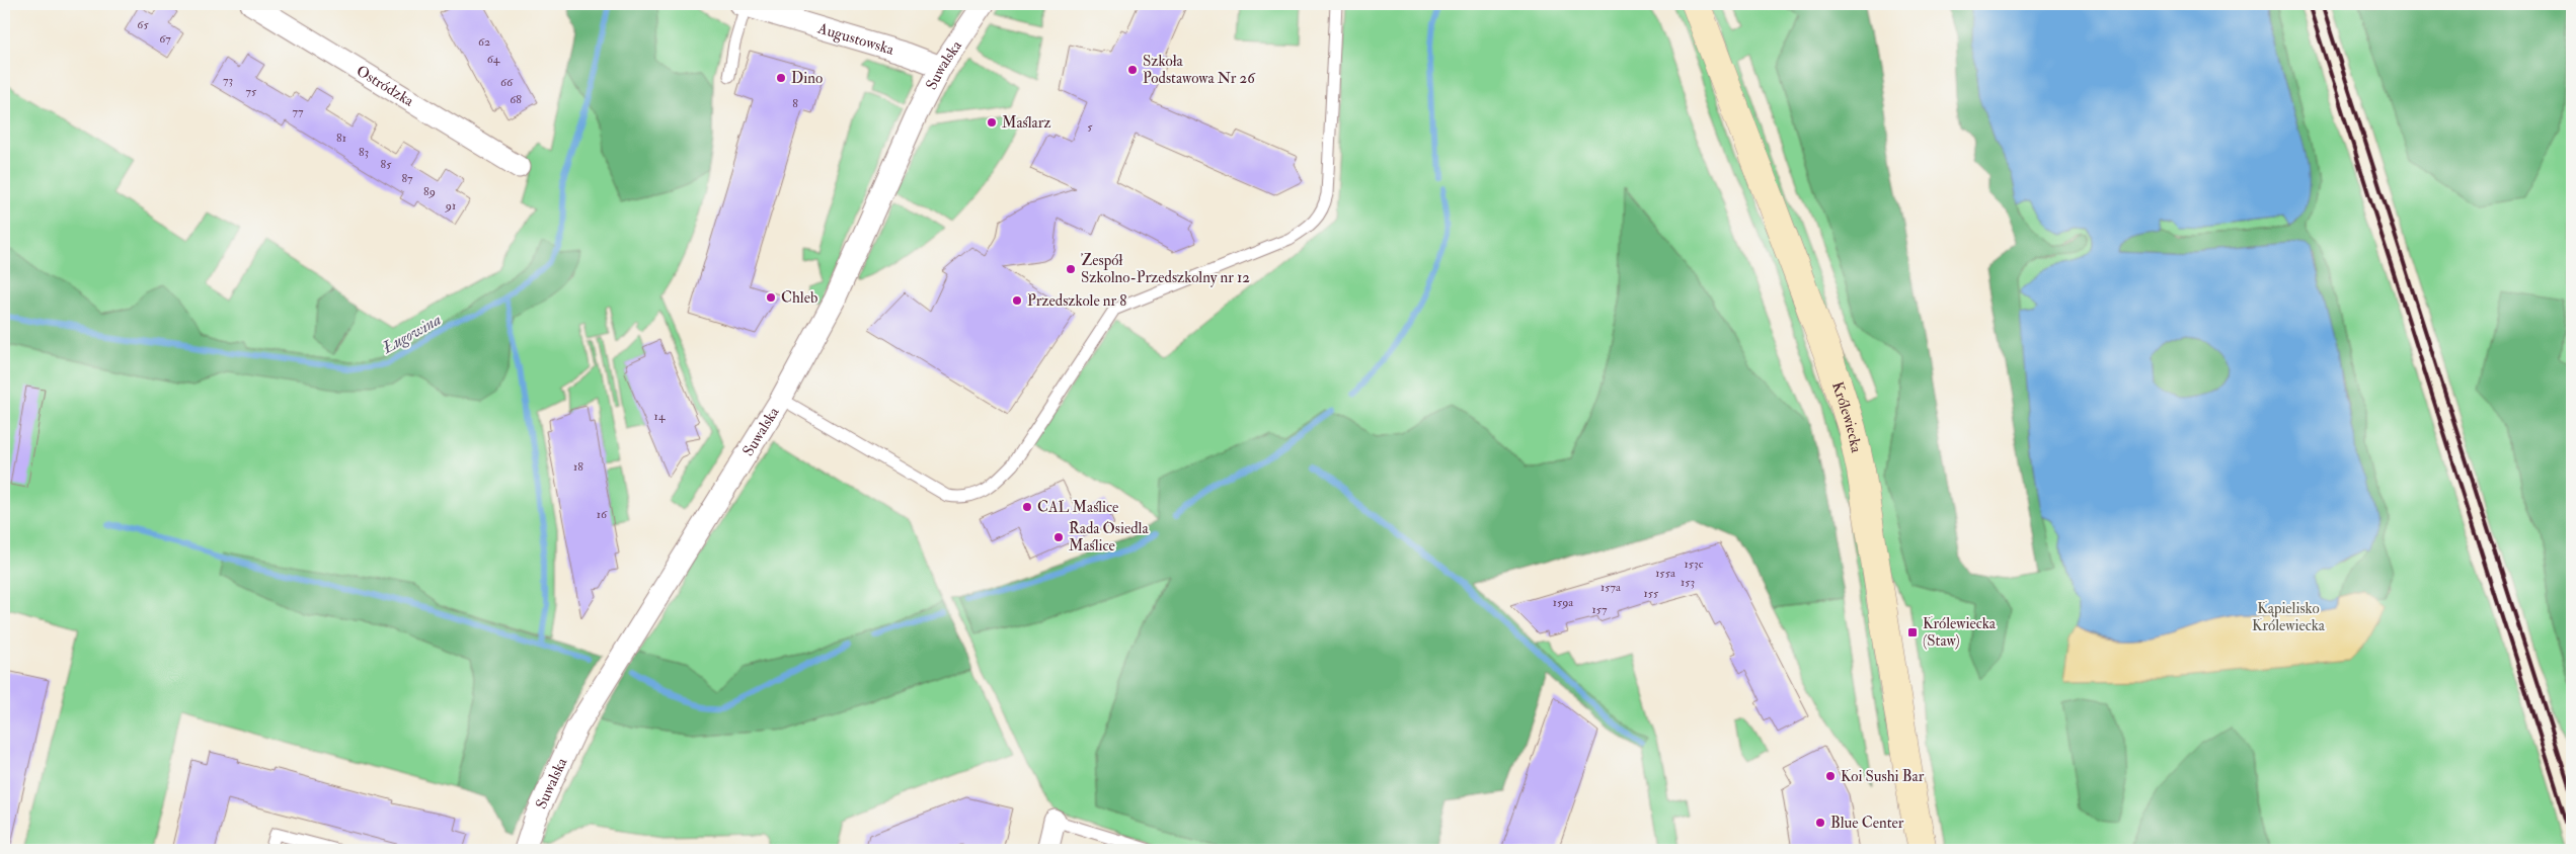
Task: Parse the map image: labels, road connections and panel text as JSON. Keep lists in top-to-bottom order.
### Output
{
  "streets": {
    "street": [
      "Augustowska",
      "Suwalska",
      "Ostródzka",
      "Królewiecka"
    ]
  },
  "crossings": [
    ["Augustowska", "Suwalska"]
  ],
  "water": ["Ługowina"],
  "parks": ["Kąpielisko Królewiecka"],
  "places": {
    "other": [
      "Szkoła Podstawowa Nr 26",
      "Dino",
      "Maślarz",
      "Zespół Szkolno-Przedszkolny nr 12",
      "Chleb",
      "Przedszkole nr 8",
      "CAL Maślice",
      "Rada Osiedla Maślice",
      "Koi Sushi Bar",
      "Blue Center"
    ],
    "transit": ["Królewiecka (Staw)"]
  },
  "house_numbers": [
    "65",
    "67",
    "62",
    "64",
    "73",
    "66",
    "75",
    "68",
    "8",
    "77",
    "5",
    "81",
    "83",
    "85",
    "87",
    "89",
    "91",
    "14",
    "18",
    "16",
    "153c",
    "155a",
    "153",
    "157a",
    "155",
    "159a",
    "157"
  ]
}
